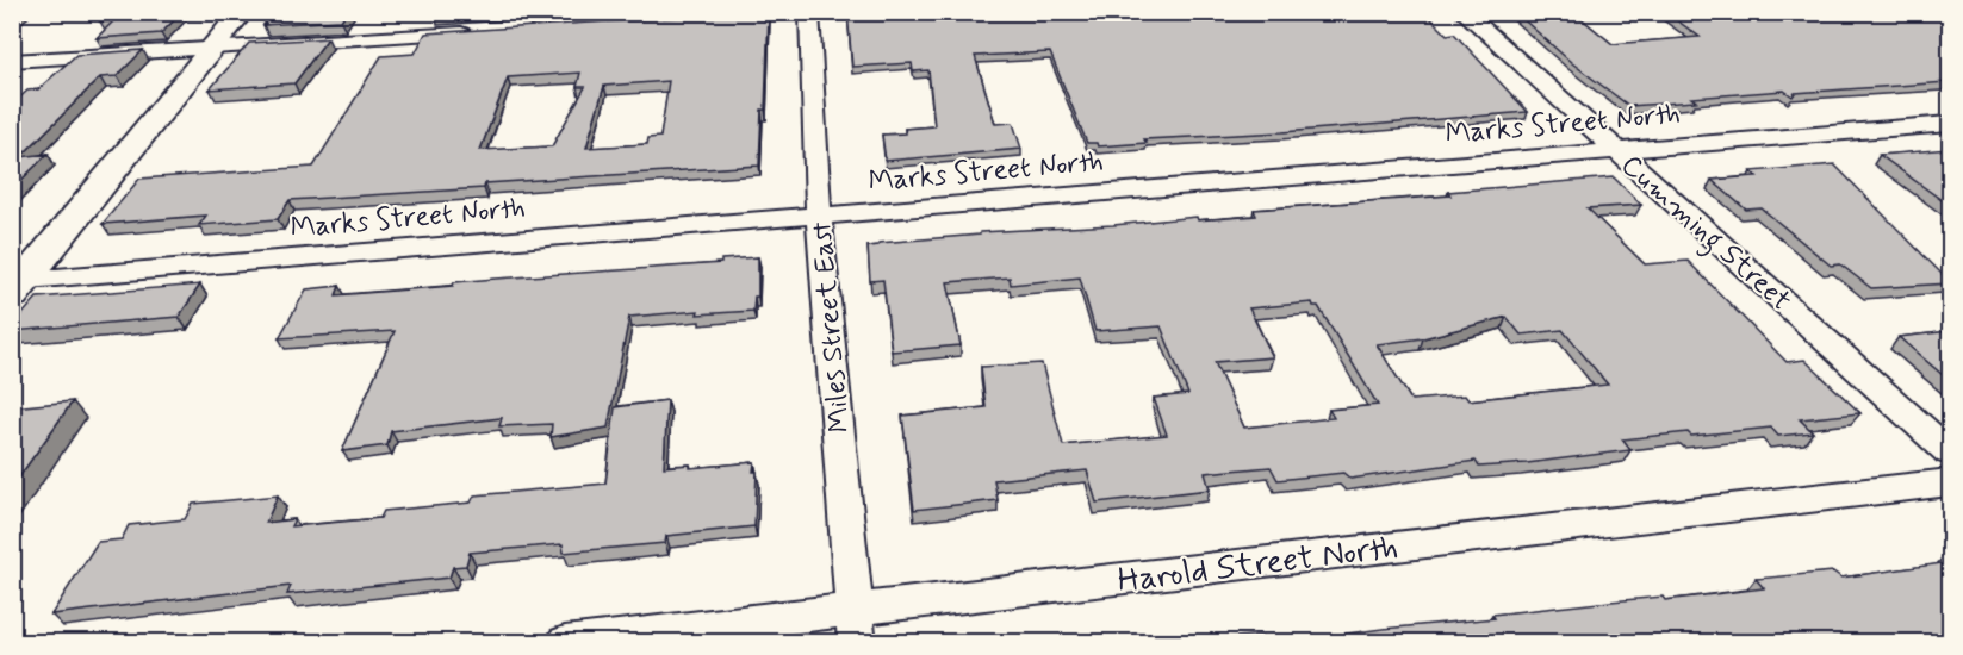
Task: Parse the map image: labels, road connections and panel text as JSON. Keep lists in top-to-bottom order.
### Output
{
  "streets": {
    "street": [
      "Marks Street North",
      "Cumming Street",
      "Miles Street East",
      "Harold Street North"
    ]
  },
  "crossings": [
    ["Marks Street North", "Cumming Street"],
    ["Marks Street North", "Miles Street East"],
    ["Miles Street East", "Harold Street North"]
  ]
}
